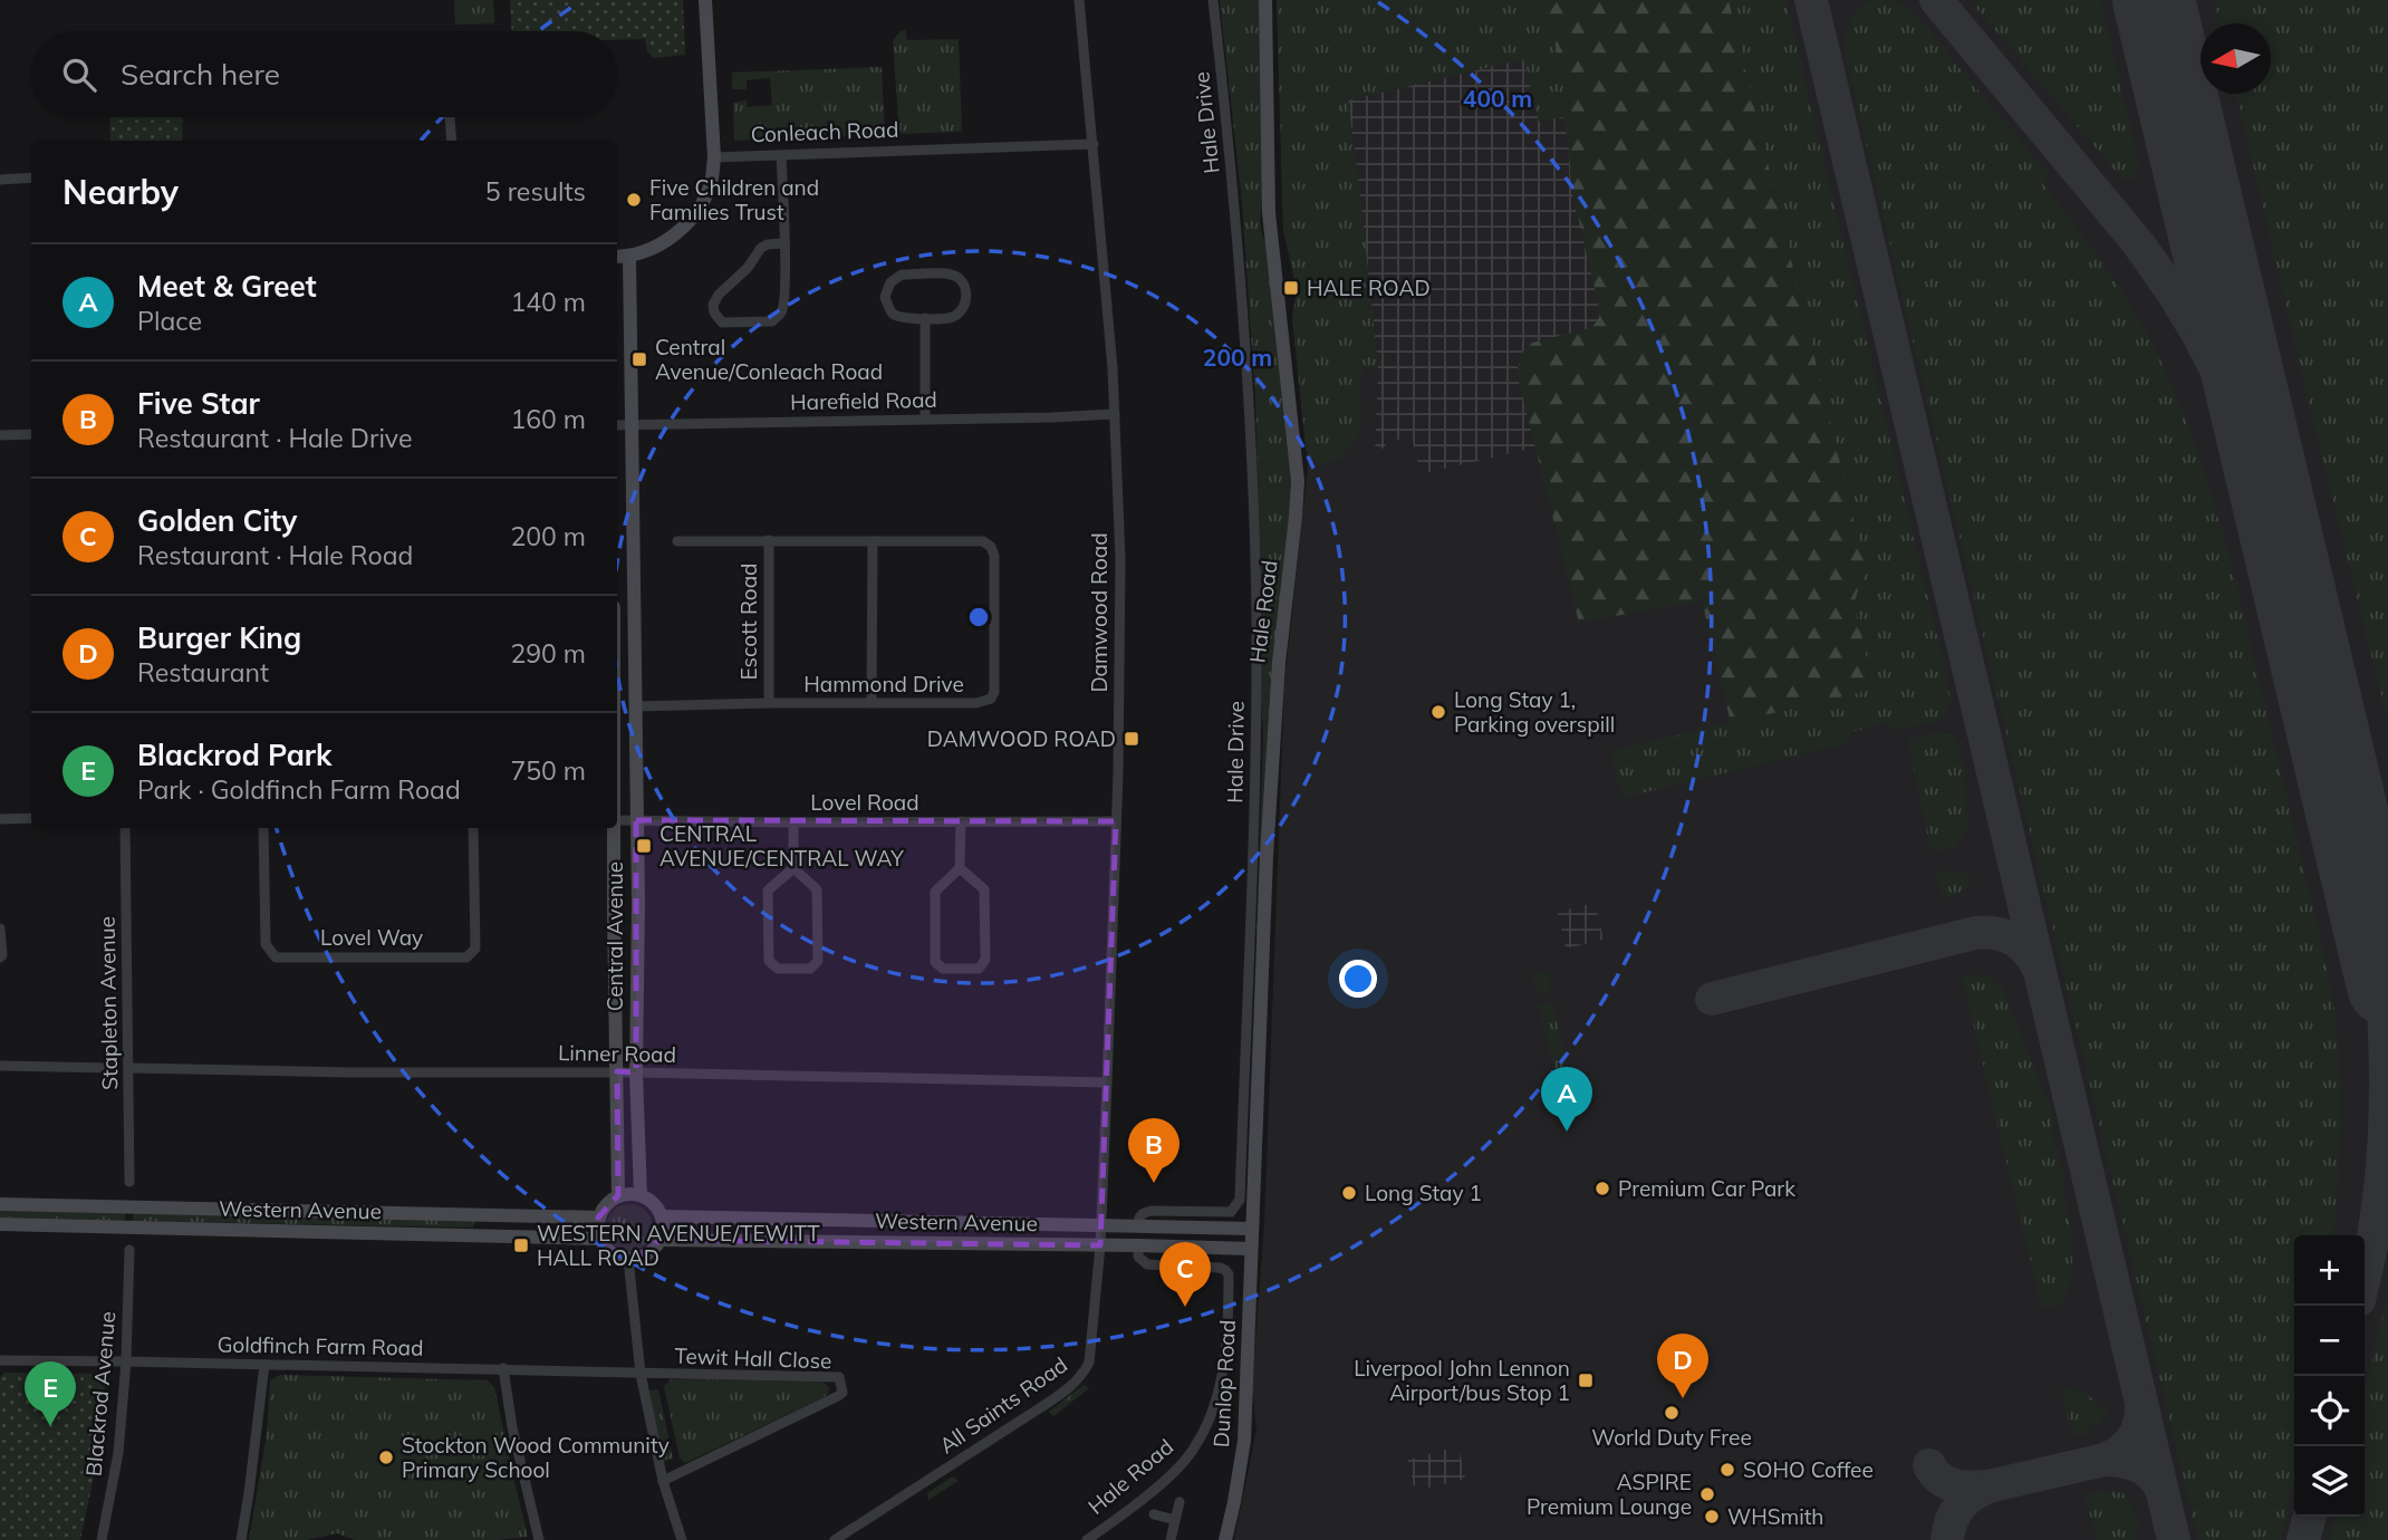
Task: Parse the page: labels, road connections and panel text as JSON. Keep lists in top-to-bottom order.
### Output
{
  "streets": {
    "street": [
      "Hale Drive",
      "Conleach Road",
      "Harefield Road",
      "Hale Road",
      "Damwood Road",
      "Escott Road",
      "Hammond Drive",
      "Lovel Road",
      "Central Avenue",
      "Lovel Way",
      "Stapleton Avenue",
      "Linner Road",
      "Western Avenue",
      "Goldfinch Farm Road",
      "Tewit Hall Close",
      "Dunlop Road",
      "Blackrod Avenue",
      "All Saints Road"
    ]
  },
  "crossings": [
    ["Hale Drive", "Hale Road"],
    ["Hale Drive", "Western Avenue"],
    ["Conleach Road", "Damwood Road"],
    ["Harefield Road", "Damwood Road"],
    ["Harefield Road", "Central Avenue"],
    ["Hale Road", "Western Avenue"],
    ["Hale Road", "Dunlop Road"],
    ["Damwood Road", "Lovel Road"],
    ["Damwood Road", "Linner Road"],
    ["Damwood Road", "Western Avenue"],
    ["Damwood Road", "All Saints Road"],
    ["Escott Road", "Hammond Drive"],
    ["Hammond Drive", "Central Avenue"],
    ["Lovel Road", "Central Avenue"],
    ["Central Avenue", "Linner Road"],
    ["Central Avenue", "Western Avenue"],
    ["Stapleton Avenue", "Linner Road"],
    ["Western Avenue", "Dunlop Road"],
    ["Western Avenue", "All Saints Road"],
    ["Goldfinch Farm Road", "Tewit Hall Close"],
    ["Goldfinch Farm Road", "Blackrod Avenue"]
  ],
  "places": {
    "other": [
      "Five Children and Families Trust",
      "Long Stay 1, Parking overspill",
      "Premium Car Park",
      "Long Stay 1",
      "World Duty Free",
      "Stockton Wood Community Primary School",
      "SOHO Coffee",
      "ASPIRE Premium Lounge",
      "WHSmith"
    ],
    "transit": [
      "HALE ROAD",
      "Central Avenue/Conleach Road",
      "DAMWOOD ROAD",
      "CENTRAL AVENUE/CENTRAL WAY",
      "WESTERN AVENUE/TEWITT HALL ROAD",
      "Liverpool John Lennon Airport/bus Stop 1"
    ]
  },
  "north": "left",
  "page": {
    "search": "Search here",
    "heading": ["Nearby", "5 results"],
    "list": [
      {
        "mark": "A",
        "name": "Meet & Greet",
        "note": "Place",
        "value": "140 m"
      },
      {
        "mark": "B",
        "name": "Five Star",
        "note": "Restaurant · Hale Drive",
        "value": "160 m"
      },
      {
        "mark": "C",
        "name": "Golden City",
        "note": "Restaurant · Hale Road",
        "value": "200 m"
      },
      {
        "mark": "D",
        "name": "Burger King",
        "note": "Restaurant",
        "value": "290 m"
      },
      {
        "mark": "E",
        "name": "Blackrod Park",
        "note": "Park · Goldfinch Farm Road",
        "value": "750 m"
      }
    ],
    "pins": [
      "A",
      "B",
      "C",
      "D",
      "E"
    ],
    "map_buttons": ["+", "−"]
  },
  "rings": ["400 m", "200 m"]
}
